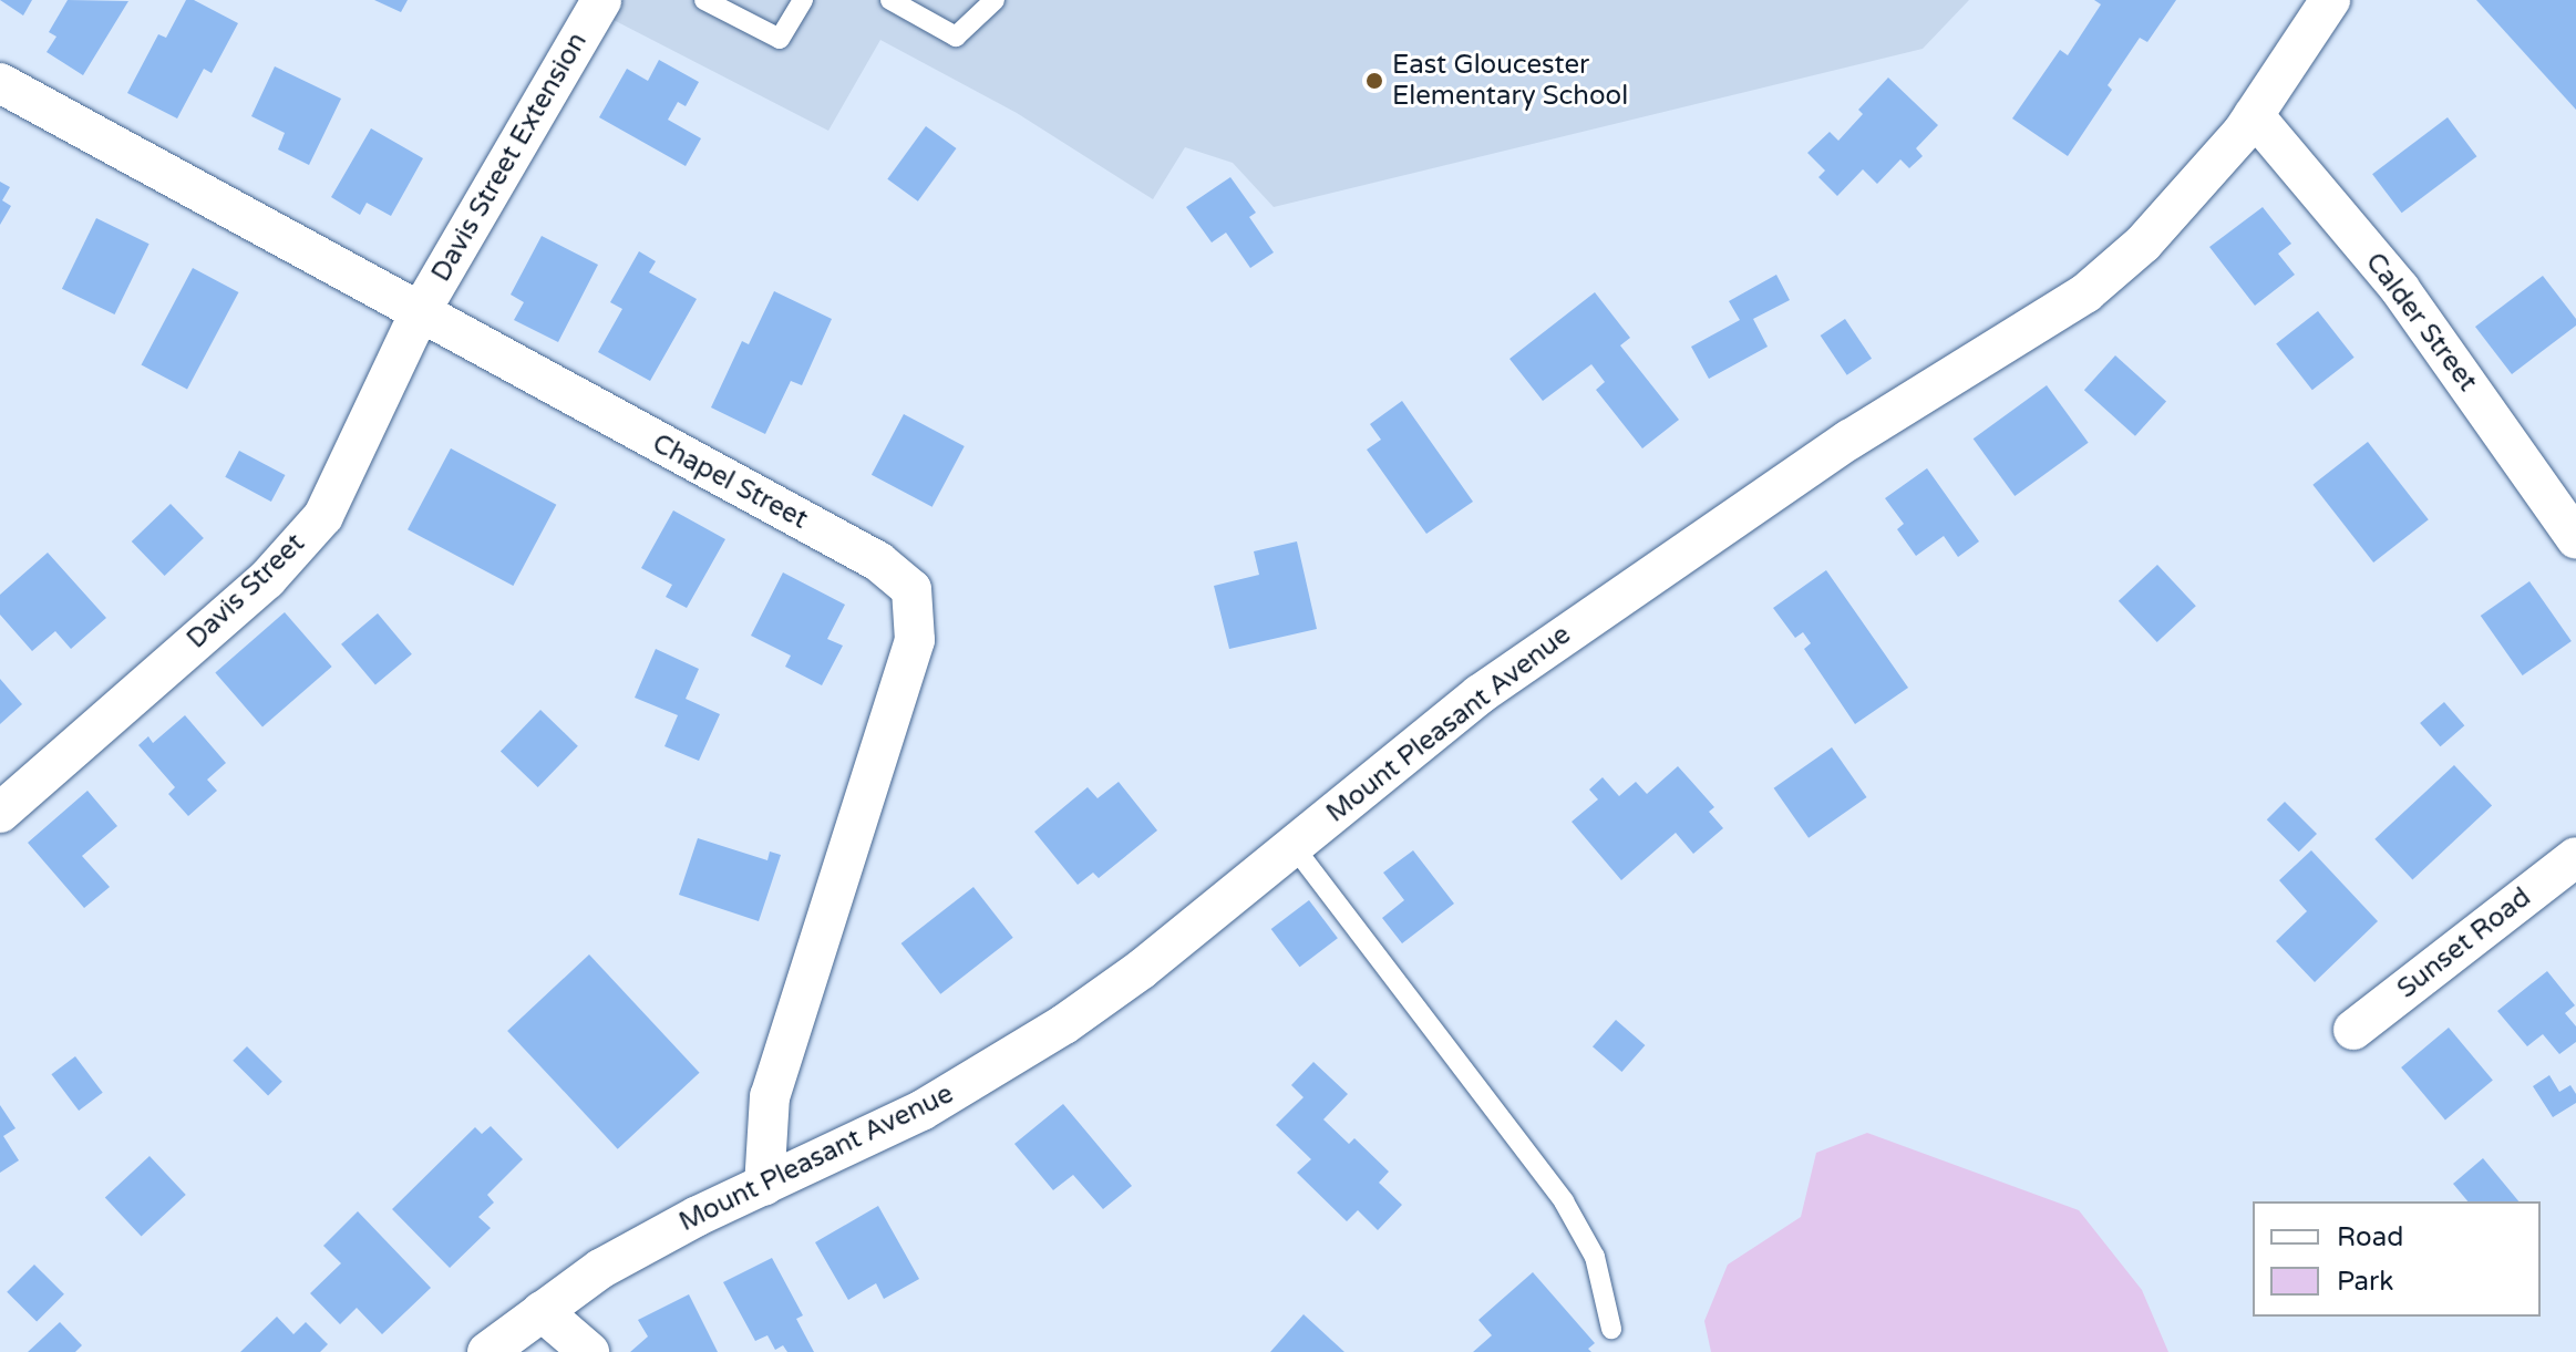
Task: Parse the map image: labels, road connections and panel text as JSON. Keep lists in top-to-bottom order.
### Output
{
  "streets": {
    "street": [
      "Davis Street Extension",
      "Calder Street",
      "Chapel Street",
      "Davis Street",
      "Mount Pleasant Avenue",
      "Sunset Road"
    ]
  },
  "crossings": [
    ["Davis Street Extension", "Chapel Street"],
    ["Davis Street Extension", "Davis Street"],
    ["Calder Street", "Mount Pleasant Avenue"],
    ["Chapel Street", "Davis Street"],
    ["Chapel Street", "Mount Pleasant Avenue"]
  ],
  "places": ["East Gloucester Elementary School"],
  "legend": ["Road", "Park"]
}
